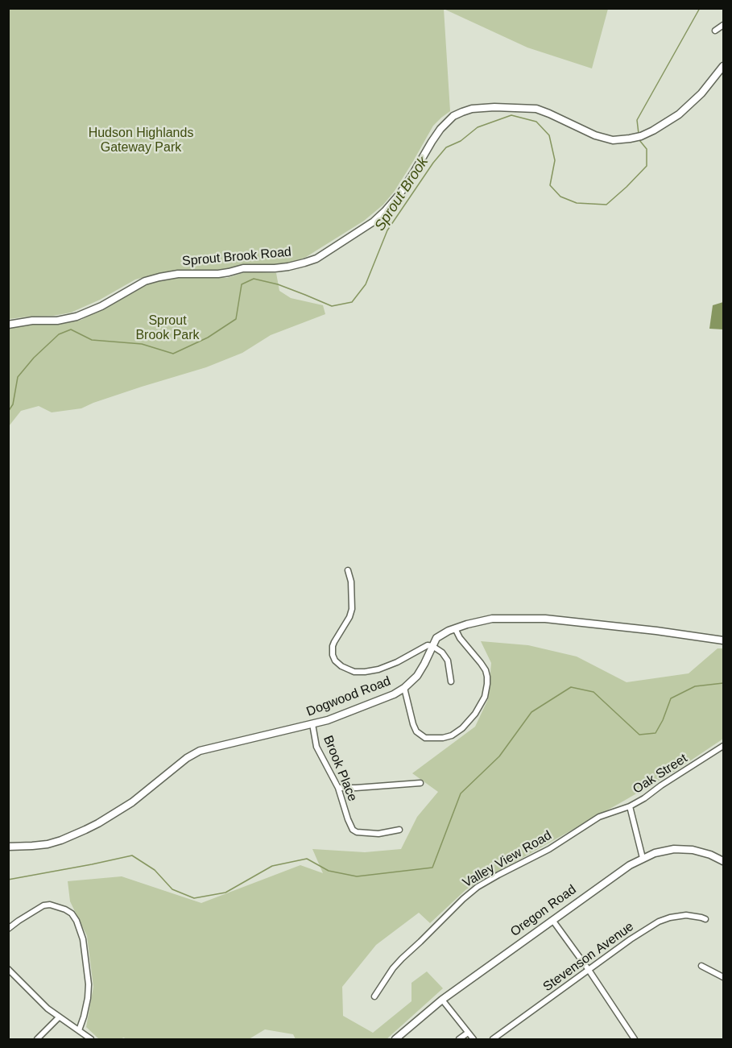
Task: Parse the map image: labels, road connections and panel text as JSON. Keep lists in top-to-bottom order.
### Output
{
  "streets": {
    "street": [
      "Sprout Brook Road",
      "Dogwood Road",
      "Brook Place",
      "Oak Street",
      "Valley View Road",
      "Oregon Road",
      "Stevenson Avenue"
    ]
  },
  "crossings": [
    ["Dogwood Road", "Brook Place"],
    ["Oak Street", "Valley View Road"],
    ["Oak Street", "Oregon Road"]
  ],
  "water": ["Sprout Brook"],
  "parks": ["Hudson Highlands Gateway Park", "Sprout Brook Park"]
}
